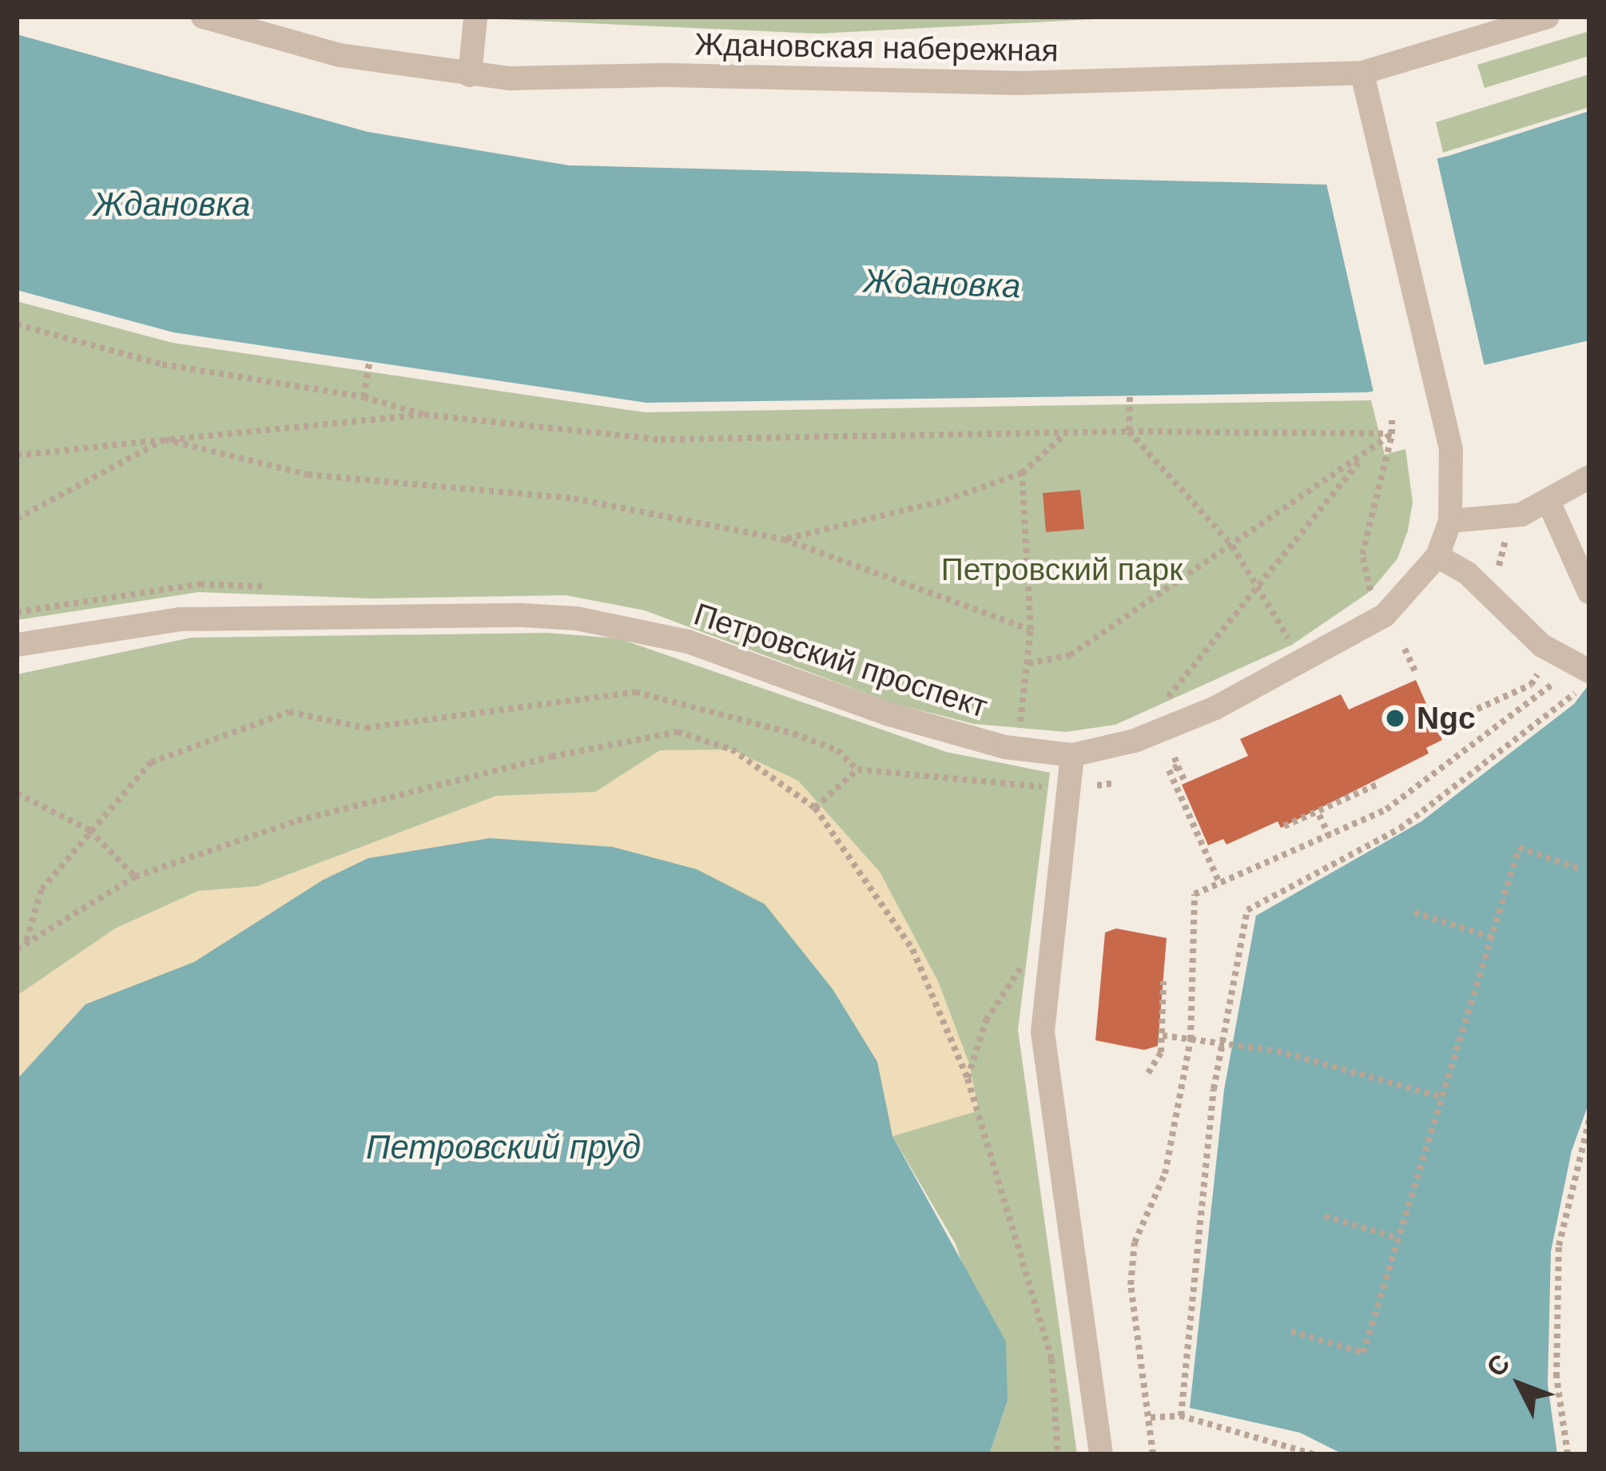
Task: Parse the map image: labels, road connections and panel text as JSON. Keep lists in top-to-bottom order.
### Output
{
  "streets": {
    "street": ["Ждановская набережная", "Петровский проспект"]
  },
  "crossings": [
    ["Ждановская набережная", "Петровский проспект"]
  ],
  "water": ["Ждановка", "Петровский пруд"],
  "parks": ["Петровский парк"],
  "places": ["Ngc"],
  "north": "top left"
}
